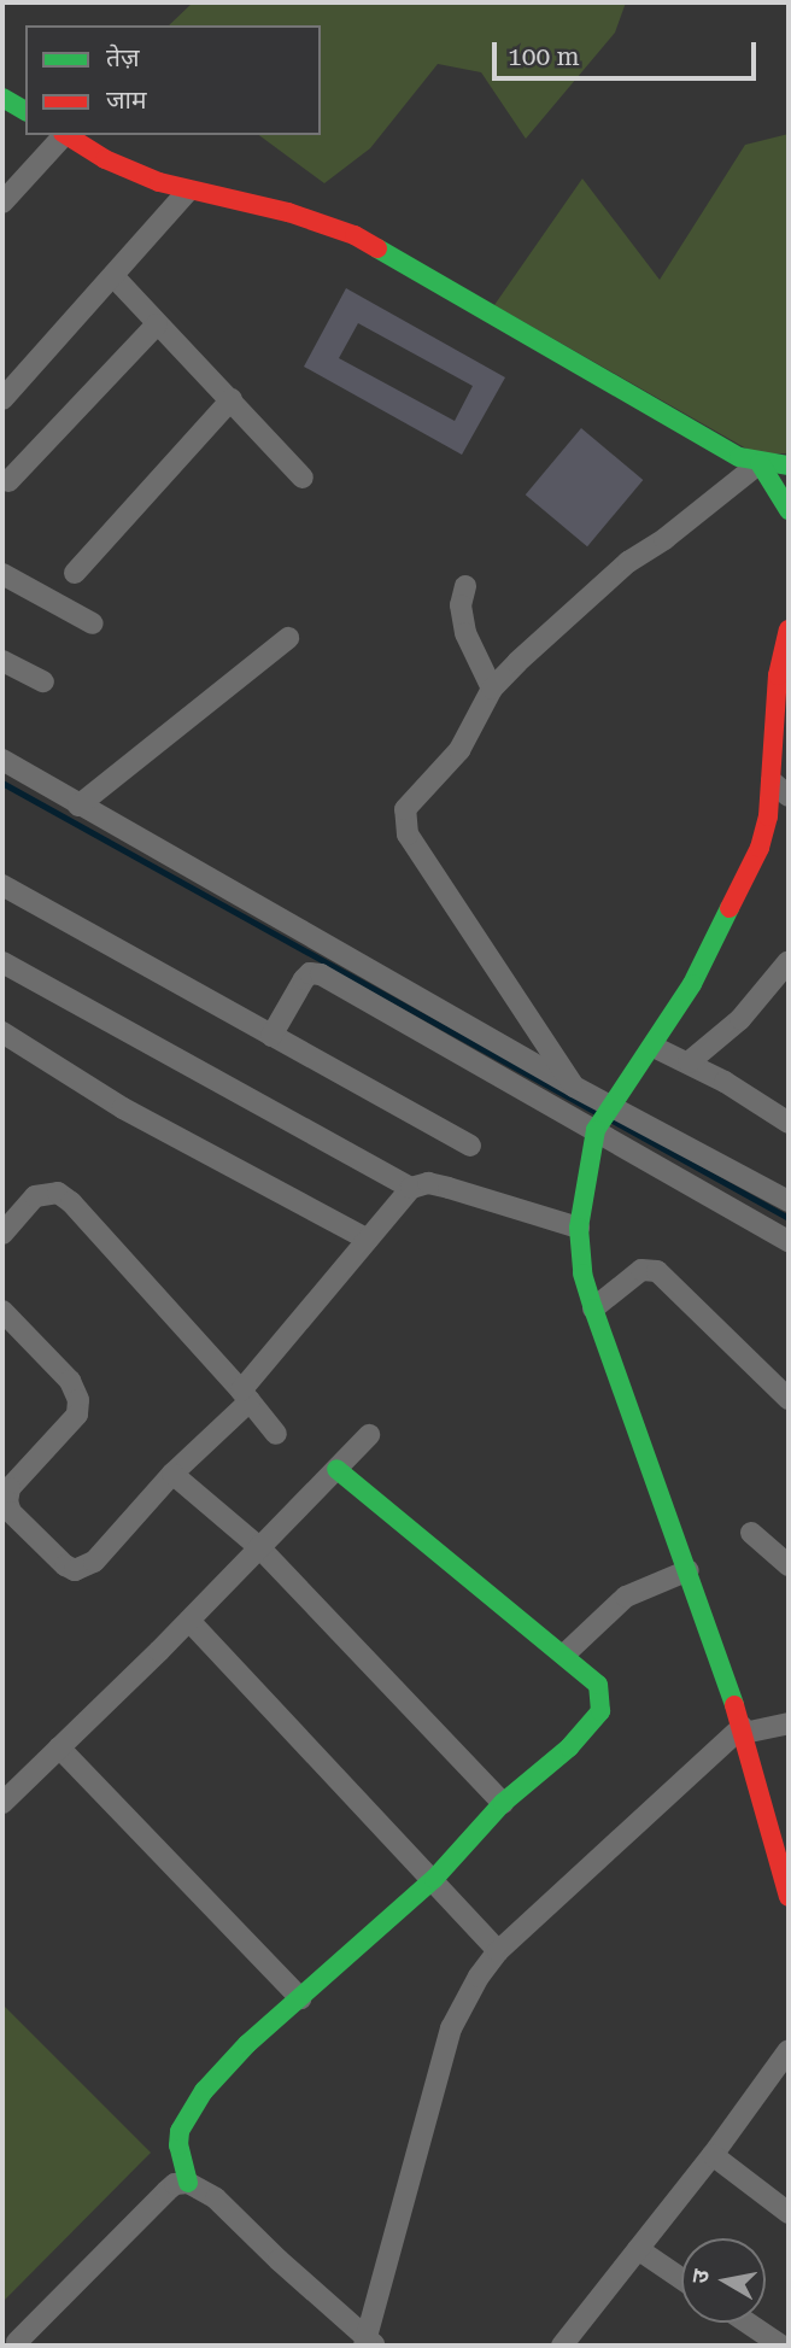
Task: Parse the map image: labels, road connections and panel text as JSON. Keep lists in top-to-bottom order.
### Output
{
  "legend": ["तेज़", "जाम"],
  "scale_bar": "100 m",
  "north": "left"
}
